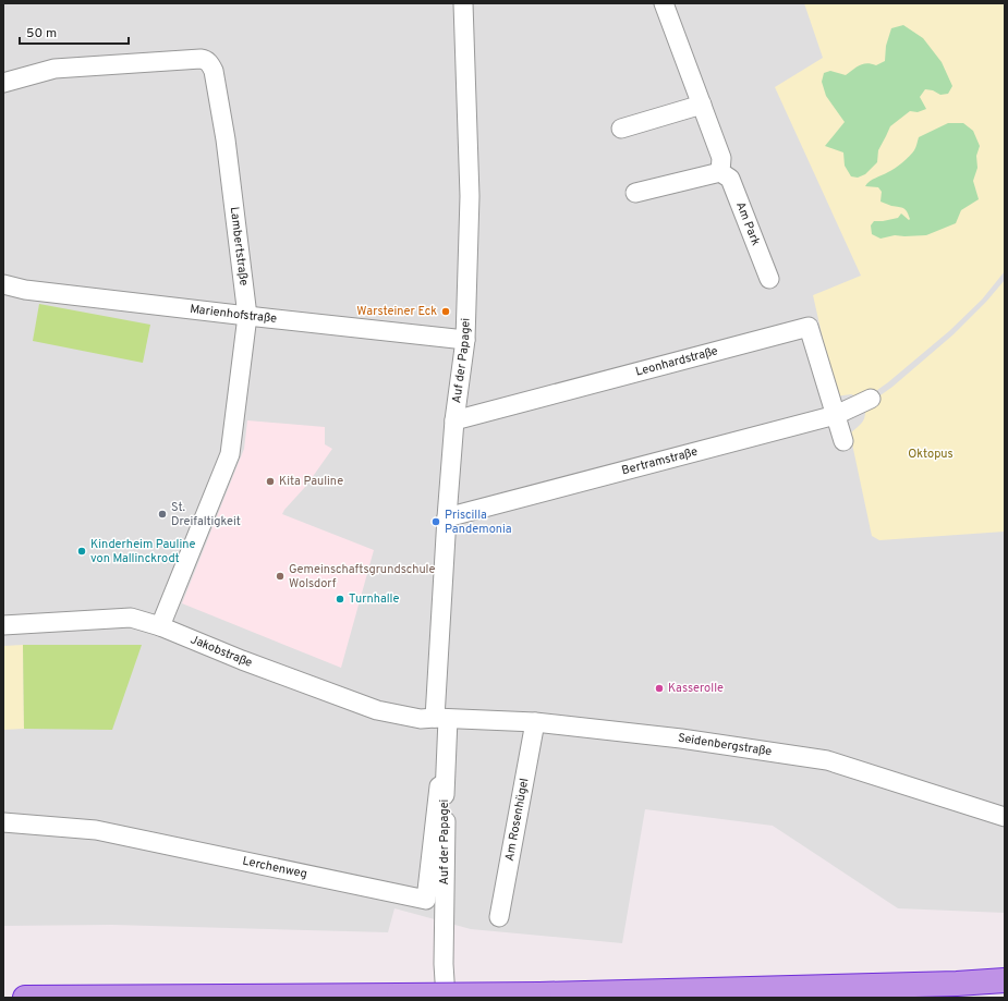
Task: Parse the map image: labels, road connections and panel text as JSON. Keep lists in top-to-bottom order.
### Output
{
  "streets": {
    "street": [
      "Am Park",
      "Lambertstraße",
      "Marienhofstraße",
      "Auf der Papagei",
      "Leonhardstraße",
      "Bertramstraße",
      "Jakobstraße",
      "Seidenbergstraße",
      "Am Rosenhügel",
      "Lerchenweg"
    ]
  },
  "crossings": [
    ["Lambertstraße", "Marienhofstraße"],
    ["Lambertstraße", "Jakobstraße"],
    ["Marienhofstraße", "Auf der Papagei"],
    ["Auf der Papagei", "Leonhardstraße"],
    ["Auf der Papagei", "Bertramstraße"],
    ["Auf der Papagei", "Jakobstraße"],
    ["Auf der Papagei", "Seidenbergstraße"],
    ["Auf der Papagei", "Lerchenweg"],
    ["Leonhardstraße", "Bertramstraße"],
    ["Jakobstraße", "Seidenbergstraße"],
    ["Seidenbergstraße", "Am Rosenhügel"]
  ],
  "parks": ["Oktopus"],
  "places": [
    "Warsteiner Eck",
    "Kita Pauline",
    "St. Dreifaltigkeit",
    "Priscilla Pandemonia",
    "Kinderheim Pauline von Mallinckrodt",
    "Gemeinschaftsgrundschule Wolsdorf",
    "Turnhalle",
    "Kasserolle"
  ],
  "scale_bar": "50 m"
}
